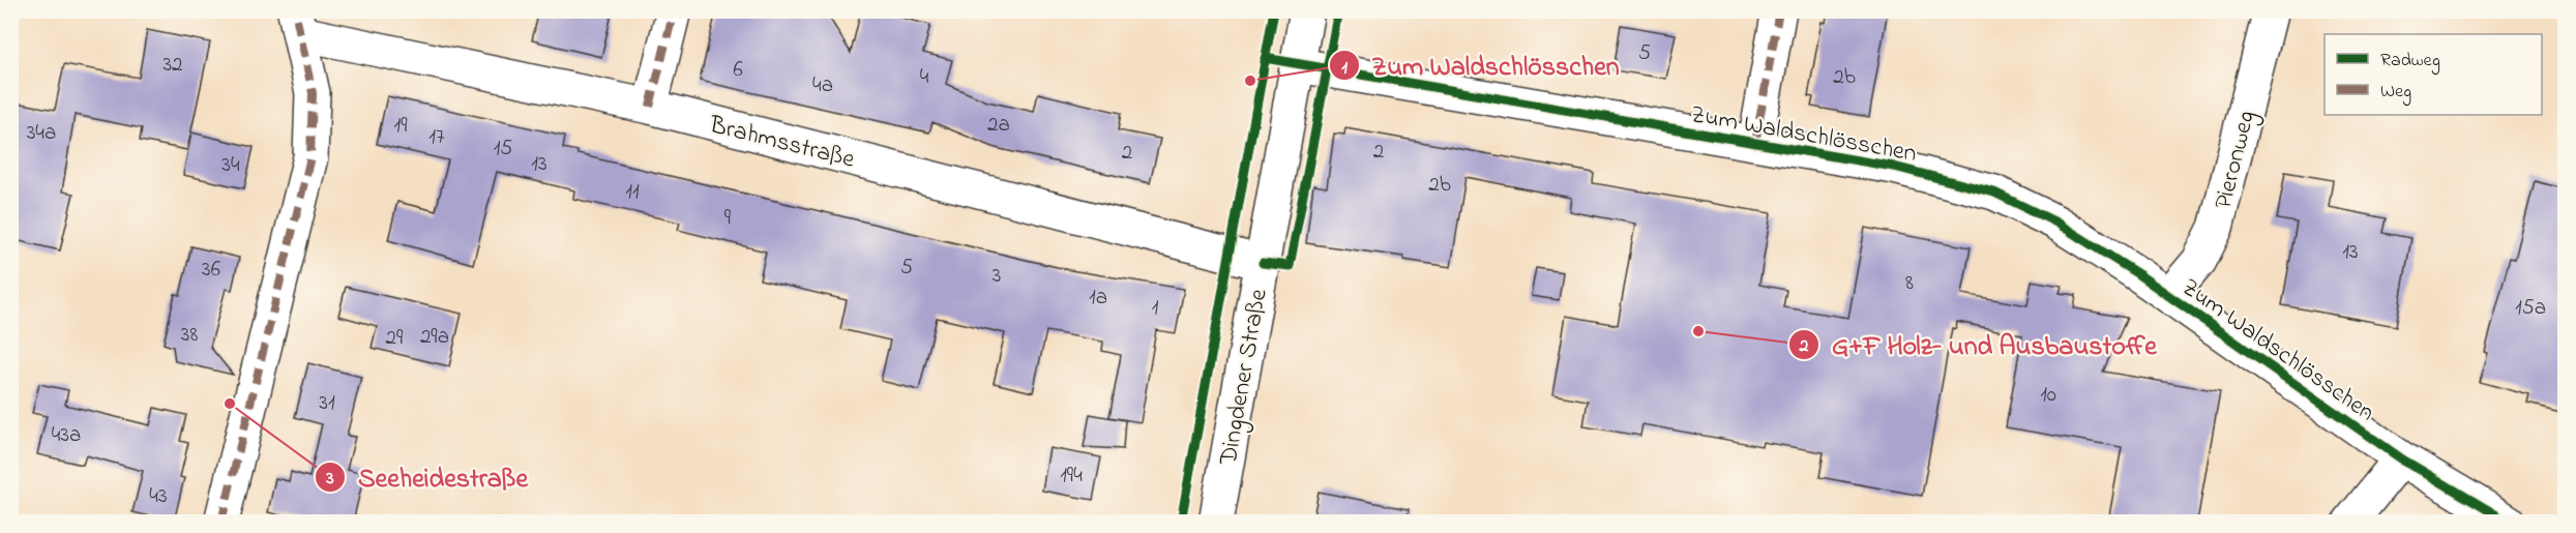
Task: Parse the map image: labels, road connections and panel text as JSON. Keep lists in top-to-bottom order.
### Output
{
  "streets": {
    "street": [
      "Zum Waldschlösschen",
      "Brahmsstraße",
      "Pieronweg",
      "Dingdener Straße"
    ]
  },
  "crossings": [
    ["Zum Waldschlösschen", "Pieronweg"],
    ["Zum Waldschlösschen", "Dingdener Straße"],
    ["Brahmsstraße", "Dingdener Straße"]
  ],
  "places": ["Zum Waldschlösschen", "G+F Holz- und Ausbaustoffe", "Seeheidestraße"],
  "house_numbers": [
    "5",
    "32",
    "6",
    "4",
    "2b",
    "4a",
    "2a",
    "19",
    "34a",
    "17",
    "15",
    "2",
    "2",
    "13",
    "34",
    "2b",
    "11",
    "9",
    "13",
    "5",
    "36",
    "3",
    "8",
    "1a",
    "1",
    "15a",
    "38",
    "29a",
    "29",
    "10",
    "31",
    "43a",
    "194",
    "43"
  ],
  "legend": ["Radweg", "Weg"]
}
